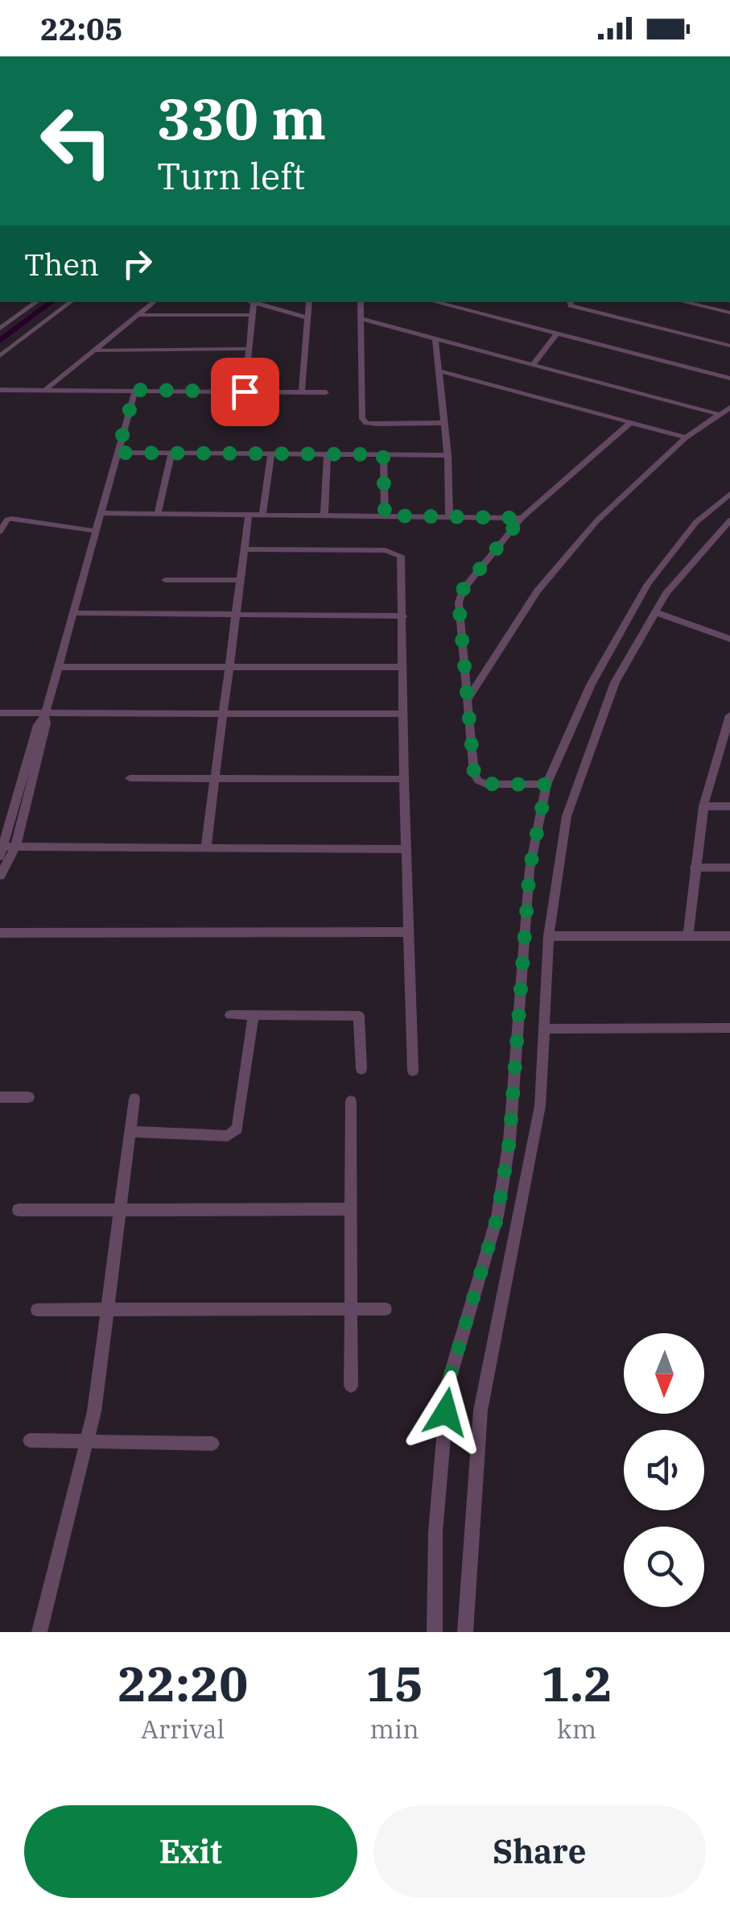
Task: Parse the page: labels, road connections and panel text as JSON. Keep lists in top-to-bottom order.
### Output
{
  "north": "bottom",
  "page": {
    "status": "22:05",
    "turn": ["330 m", "Turn left"],
    "then": "Then",
    "eta": [
      "22:20",
      "Arrival",
      "15",
      "min",
      "1.2",
      "km"
    ],
    "buttons": ["Exit", "Share"]
  }
}
